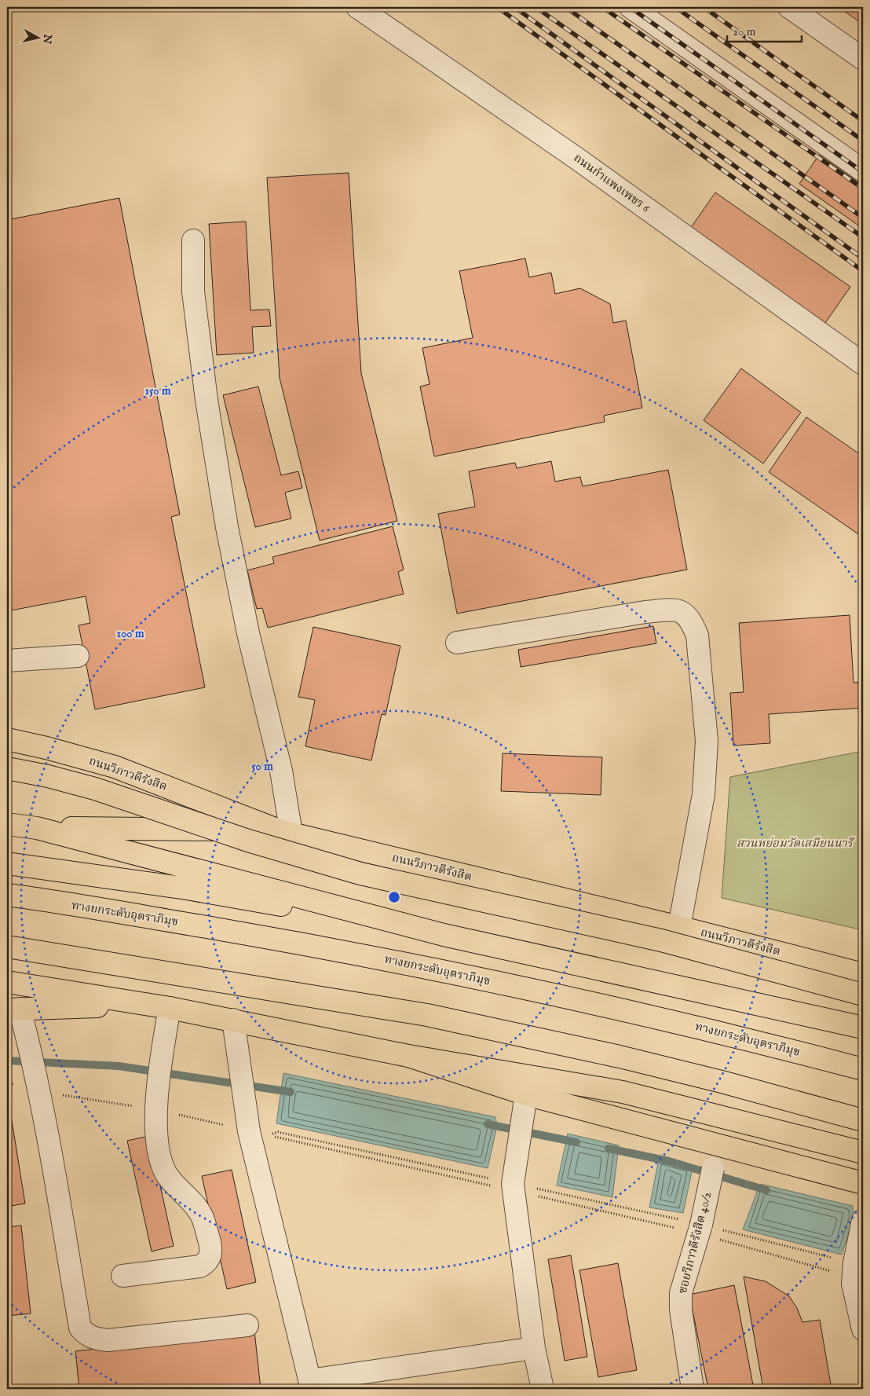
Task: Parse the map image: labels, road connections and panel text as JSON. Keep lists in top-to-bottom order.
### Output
{
  "streets": {
    "main road": ["ถนนวิภาวดีรังสิต", "ทางยกระดับอุตราภิมุข"],
    "street": ["ถนนกำแพงเพชร 6", "ซอยวิภาวดีรังสิต 40/2"]
  },
  "parks": ["สวนหย่อมวัดเสมียนนารี"],
  "scale_bar": "20 m",
  "north": "right",
  "rings": ["150 m", "100 m", "50 m"]
}
